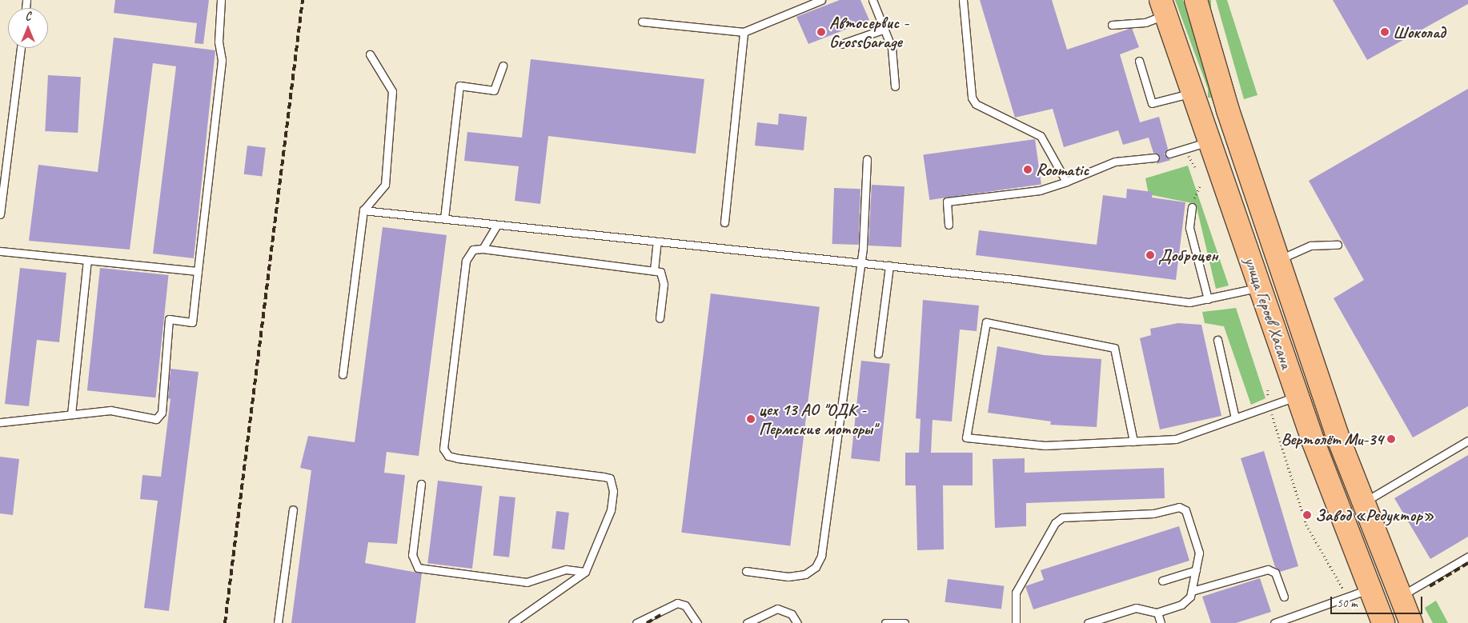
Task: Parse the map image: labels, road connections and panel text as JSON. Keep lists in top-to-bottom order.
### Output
{
  "streets": {
    "main road": ["улица Героев Хасана"]
  },
  "places": [
    "Автосервис - GrossGarage",
    "Шоколад",
    "Roomatic",
    "Доброцен",
    "цех 13 АО \"ОДК - Пермские моторы\"",
    "Вертолёт Ми-34",
    "Завод «Редуктор»"
  ],
  "scale_bar": "50 m",
  "north": "top"
}
